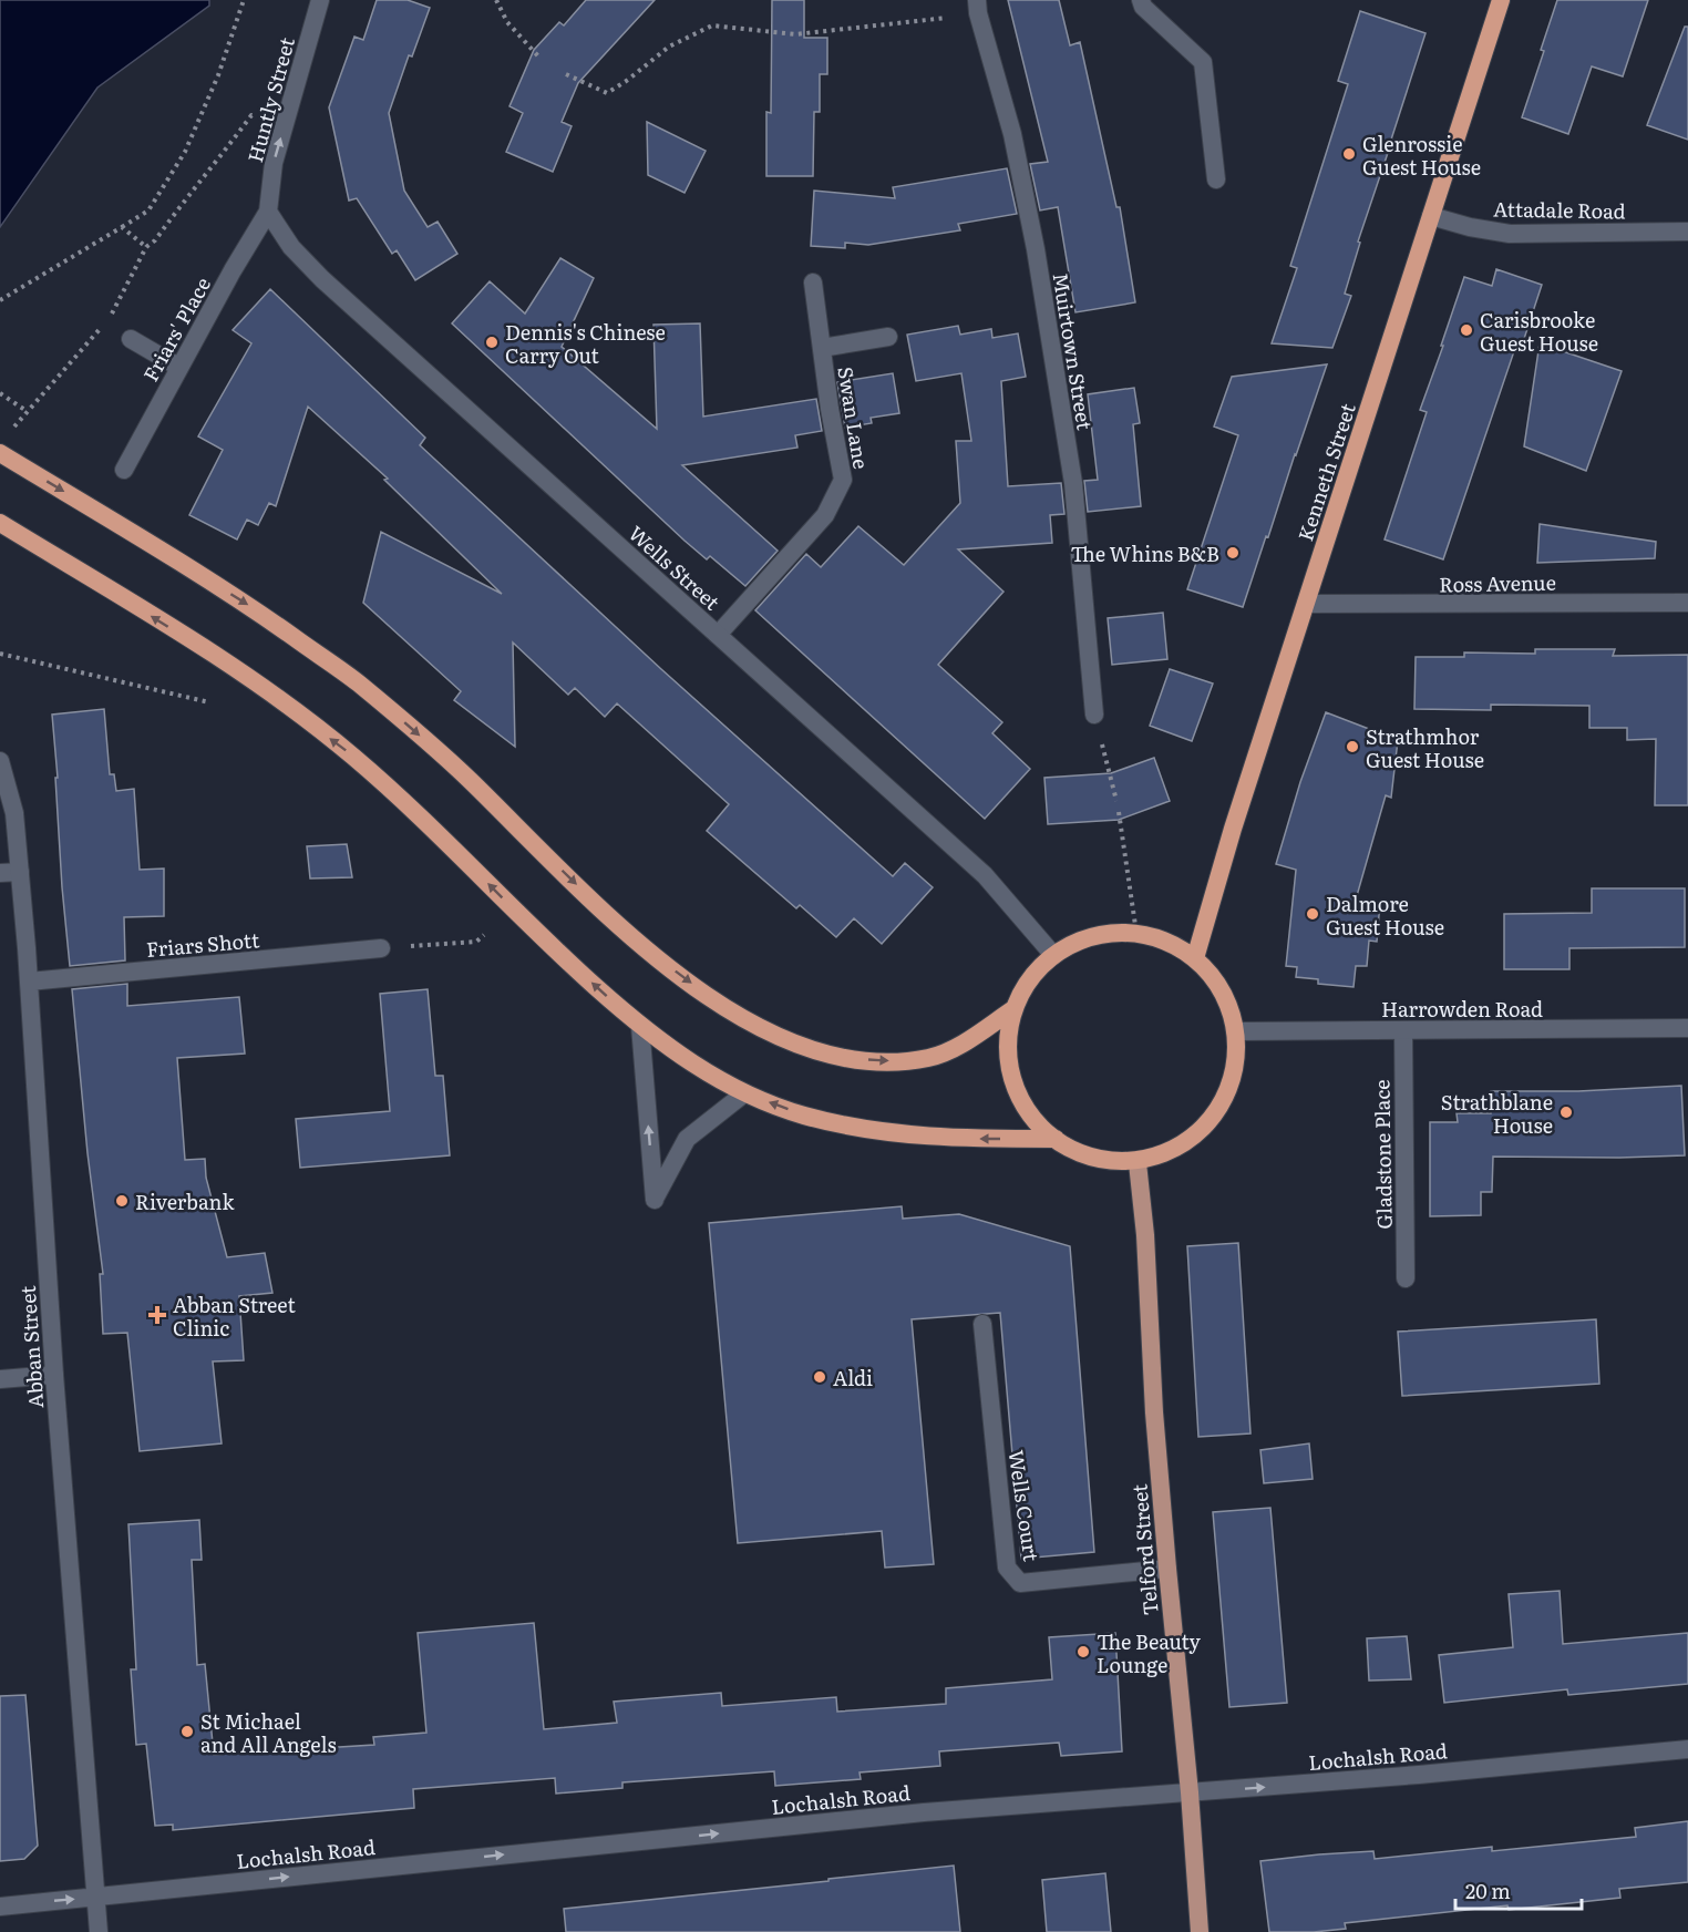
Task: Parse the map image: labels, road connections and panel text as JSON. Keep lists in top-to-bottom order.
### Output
{
  "streets": {
    "highway": ["Kenneth Street"],
    "main road": ["Telford Street"],
    "street": [
      "Huntly Street",
      "Attadale Road",
      "Friars' Place",
      "Muirtown Street",
      "Swan Lane",
      "Wells Street",
      "Ross Avenue",
      "Friars Shott",
      "Harrowden Road",
      "Gladstone Place",
      "Abban Street",
      "Wells Court",
      "Lochalsh Road"
    ]
  },
  "crossings": [
    ["Huntly Street", "Friars' Place"],
    ["Huntly Street", "Wells Street"],
    ["Attadale Road", "Kenneth Street"],
    ["Friars' Place", "Wells Street"],
    ["Swan Lane", "Wells Street"],
    ["Kenneth Street", "Wells Street"],
    ["Kenneth Street", "Ross Avenue"],
    ["Kenneth Street", "Harrowden Road"],
    ["Kenneth Street", "Telford Street"],
    ["Wells Street", "Harrowden Road"],
    ["Wells Street", "Telford Street"],
    ["Friars Shott", "Abban Street"],
    ["Harrowden Road", "Gladstone Place"],
    ["Harrowden Road", "Telford Street"],
    ["Abban Street", "Lochalsh Road"],
    ["Wells Court", "Telford Street"],
    ["Telford Street", "Lochalsh Road"]
  ],
  "one_way": ["Huntly Street", "Lochalsh Road"],
  "places": {
    "other": [
      "Glenrossie Guest House",
      "Carisbrooke Guest House",
      "Dennis's Chinese Carry Out",
      "The Whins B&B",
      "Strathmhor Guest House",
      "Dalmore Guest House",
      "Strathblane House",
      "Riverbank",
      "Aldi",
      "The Beauty Lounge",
      "St Michael and All Angels"
    ],
    "health": ["Abban Street Clinic"]
  },
  "scale_bar": "20 m"
}
